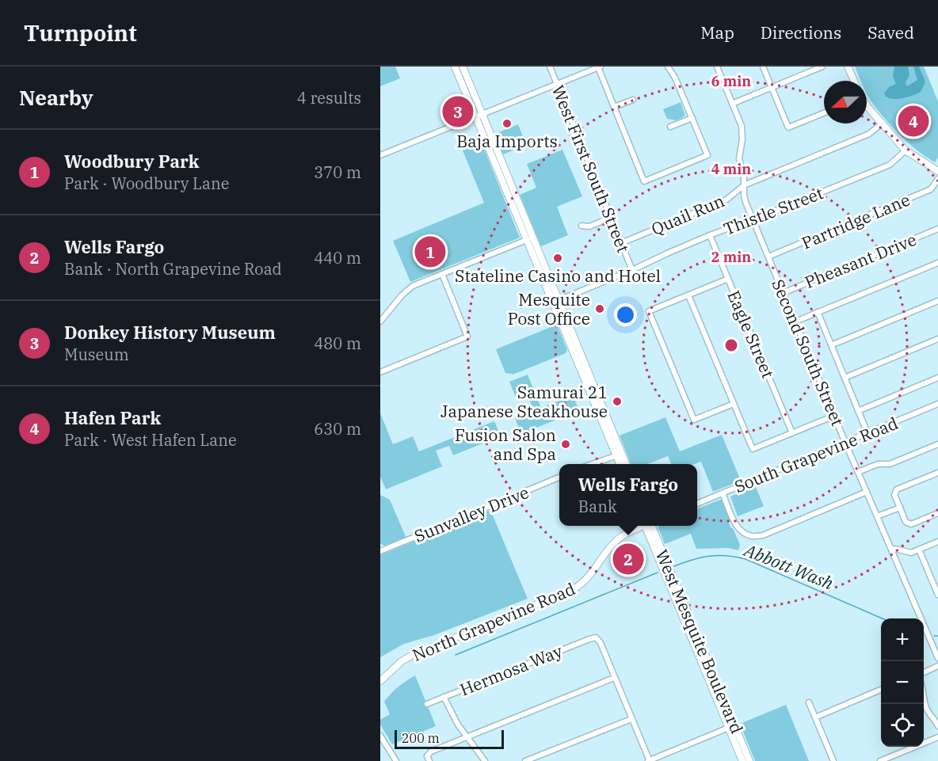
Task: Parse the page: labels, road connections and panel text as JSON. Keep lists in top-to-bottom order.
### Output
{
  "streets": {
    "main road": ["North Grapevine Road", "West Mesquite Boulevard"],
    "street": [
      "West First South Street",
      "Thistle Street",
      "Quail Run",
      "Partridge Lane",
      "Pheasant Drive",
      "Eagle Street",
      "Second South Street",
      "South Grapevine Road",
      "Sunvalley Drive",
      "Hermosa Way"
    ]
  },
  "crossings": [
    ["West First South Street", "Thistle Street"],
    ["West First South Street", "Quail Run"],
    ["Thistle Street", "Eagle Street"],
    ["Thistle Street", "Second South Street"],
    ["Quail Run", "Second South Street"],
    ["Partridge Lane", "Second South Street"],
    ["Pheasant Drive", "Second South Street"],
    ["Second South Street", "South Grapevine Road"]
  ],
  "water": ["Abbott Wash"],
  "places": [
    "Baja Imports",
    "Stateline Casino and Hotel",
    "Mesquite Post Office",
    "Samurai 21 Japanese Steakhouse",
    "Fusion Salon and Spa"
  ],
  "scale_bar": "200 m",
  "north": "left",
  "page": {
    "header": "Turnpoint",
    "nav": ["Map", "Directions", "Saved"],
    "heading": ["Nearby", "4 results"],
    "pins": [
      "3",
      "4",
      "1",
      "2"
    ],
    "list": [
      {
        "mark": "1",
        "name": "Woodbury Park",
        "note": "Park · Woodbury Lane",
        "value": "370 m"
      },
      {
        "mark": "2",
        "name": "Wells Fargo",
        "note": "Bank · North Grapevine Road",
        "value": "440 m"
      },
      {
        "mark": "3",
        "name": "Donkey History Museum",
        "note": "Museum",
        "value": "480 m"
      },
      {
        "mark": "4",
        "name": "Hafen Park",
        "note": "Park · West Hafen Lane",
        "value": "630 m"
      }
    ],
    "popup": ["Wells Fargo", "Bank"],
    "map_buttons": ["+", "−"],
    "scale": "200 m"
  },
  "rings": ["6 min", "4 min", "2 min"]
}
